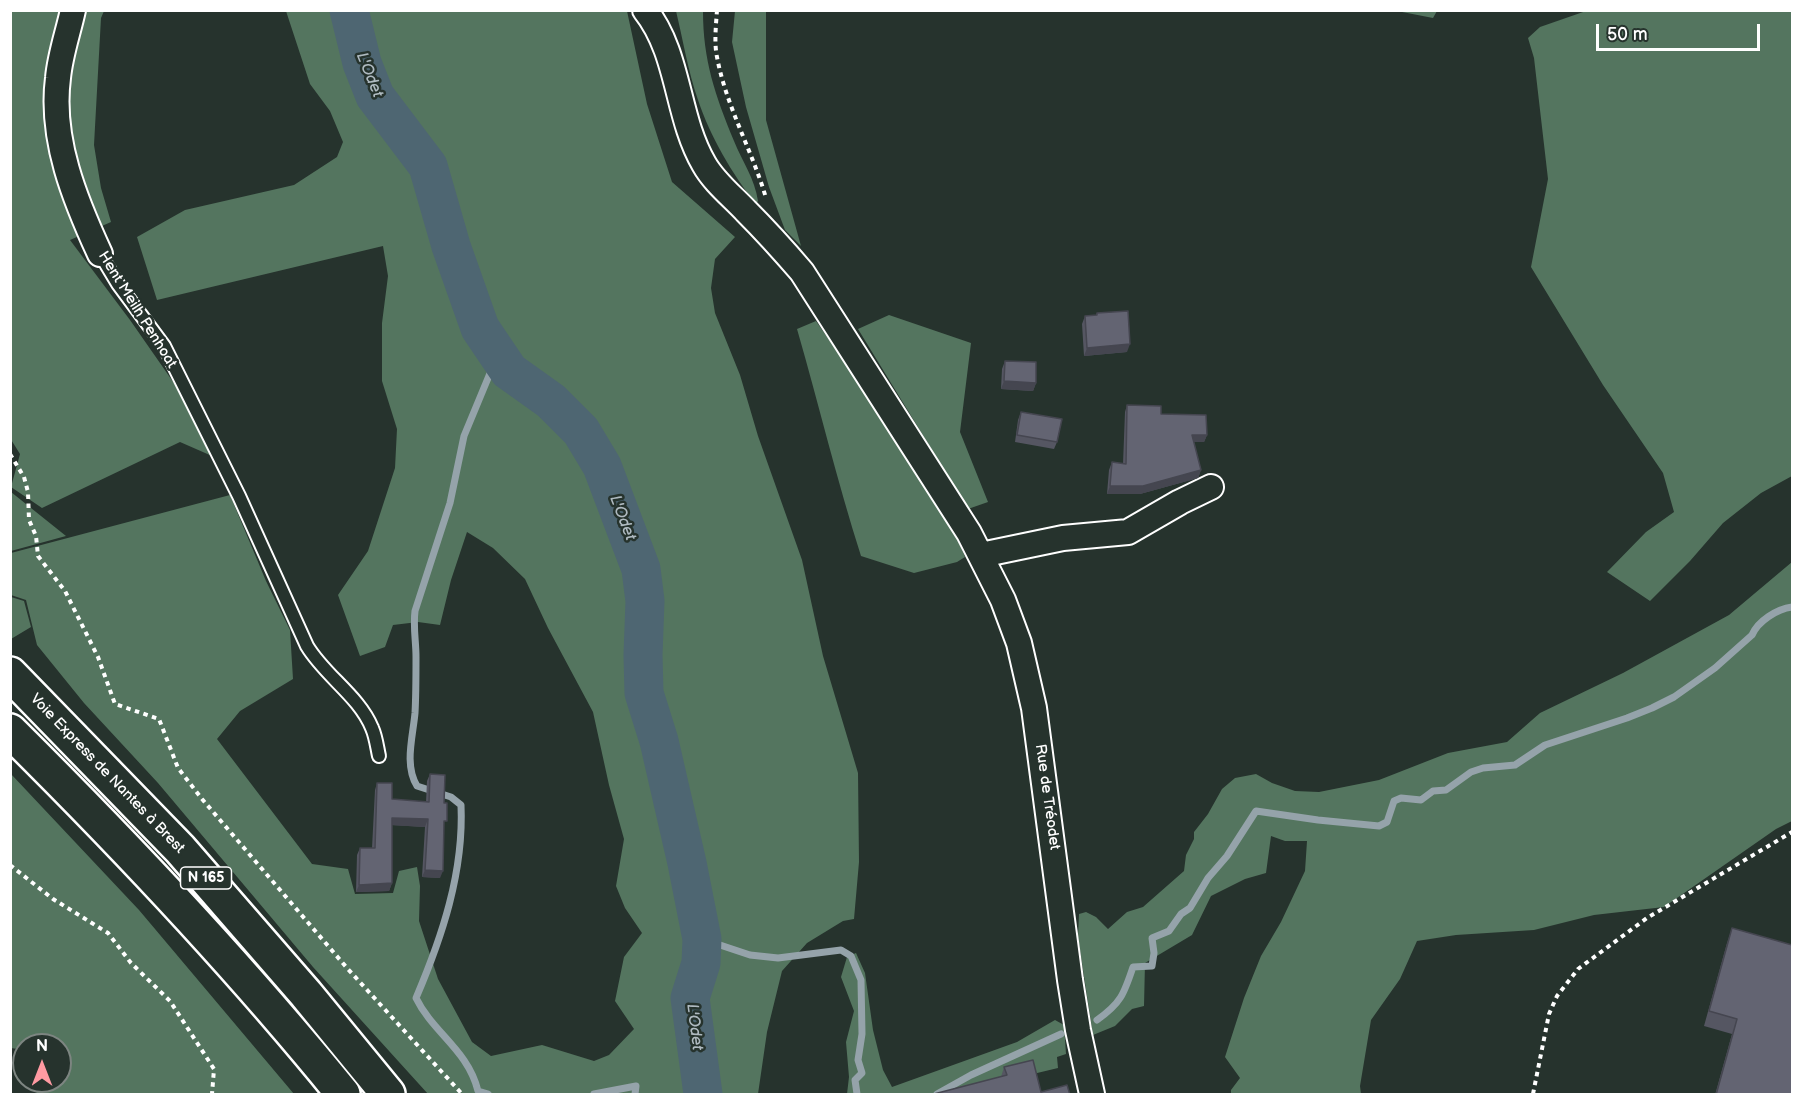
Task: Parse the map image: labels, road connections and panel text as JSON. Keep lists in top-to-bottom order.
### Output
{
  "streets": {
    "highway": ["Voie Express de Nantes à Brest", "N 165"],
    "street": ["Hent Meilh Penhoat", "Rue de Tréodet"]
  },
  "water": ["L'Odet"],
  "scale_bar": "50 m",
  "north": "top"
}
